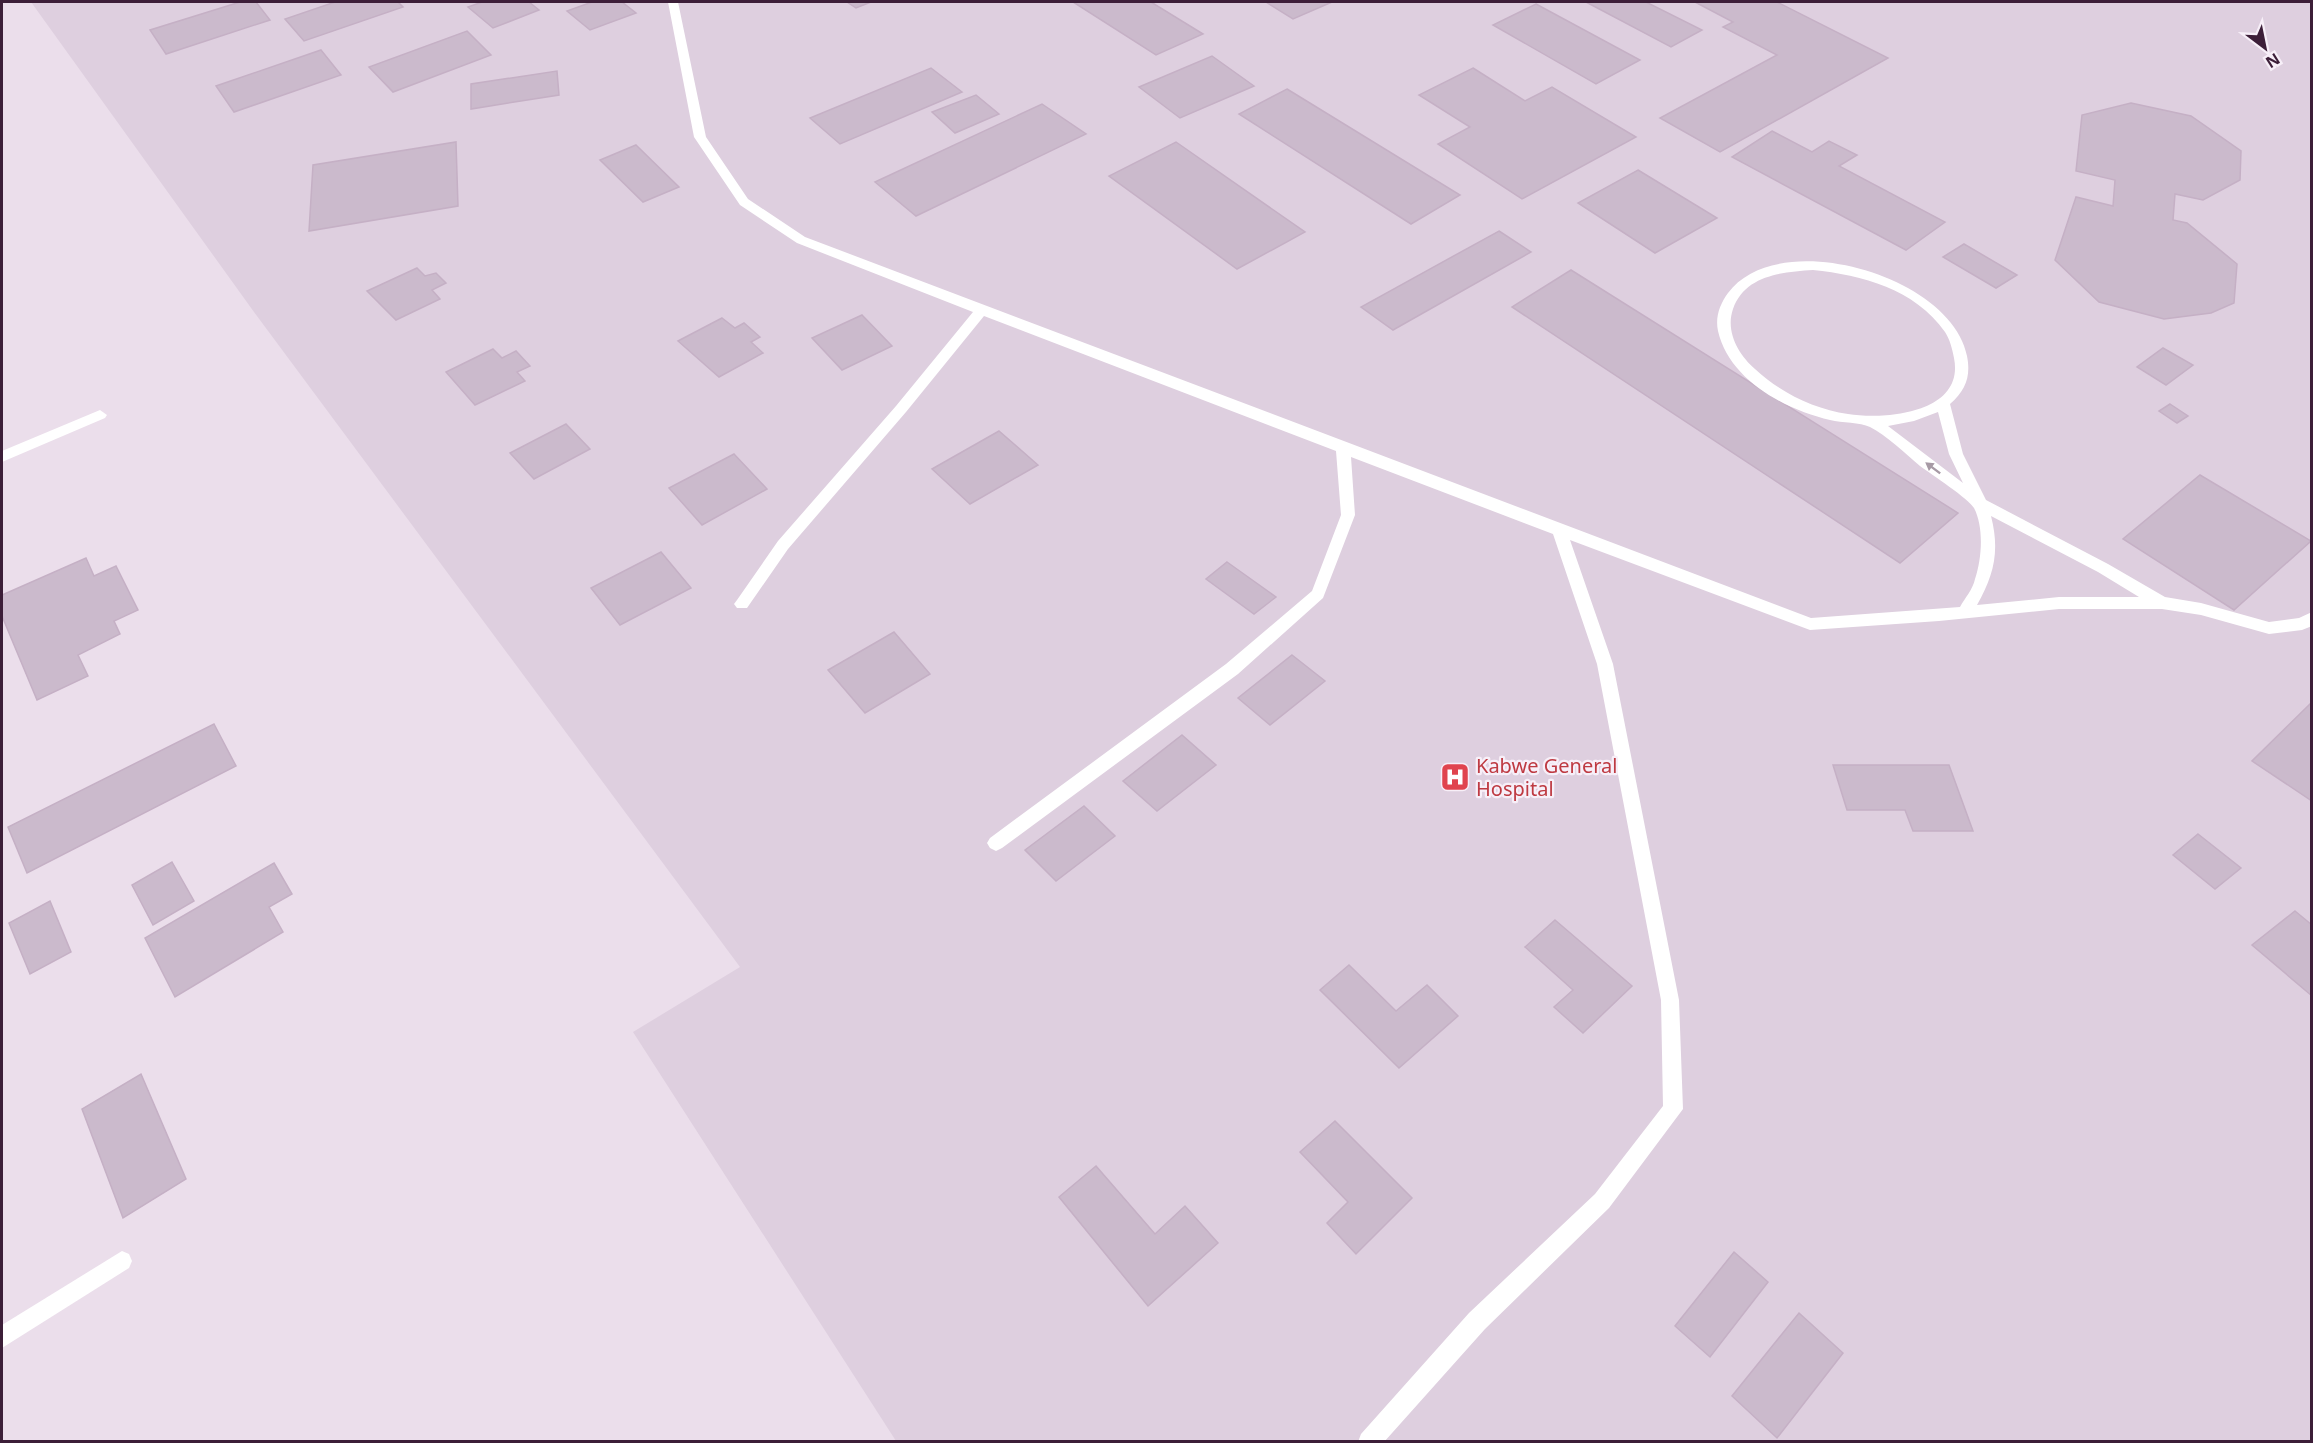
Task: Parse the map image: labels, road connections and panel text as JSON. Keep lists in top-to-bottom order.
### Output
{
  "places": {
    "hospital": ["Kabwe General Hospital"]
  },
  "north": "bottom right"
}
